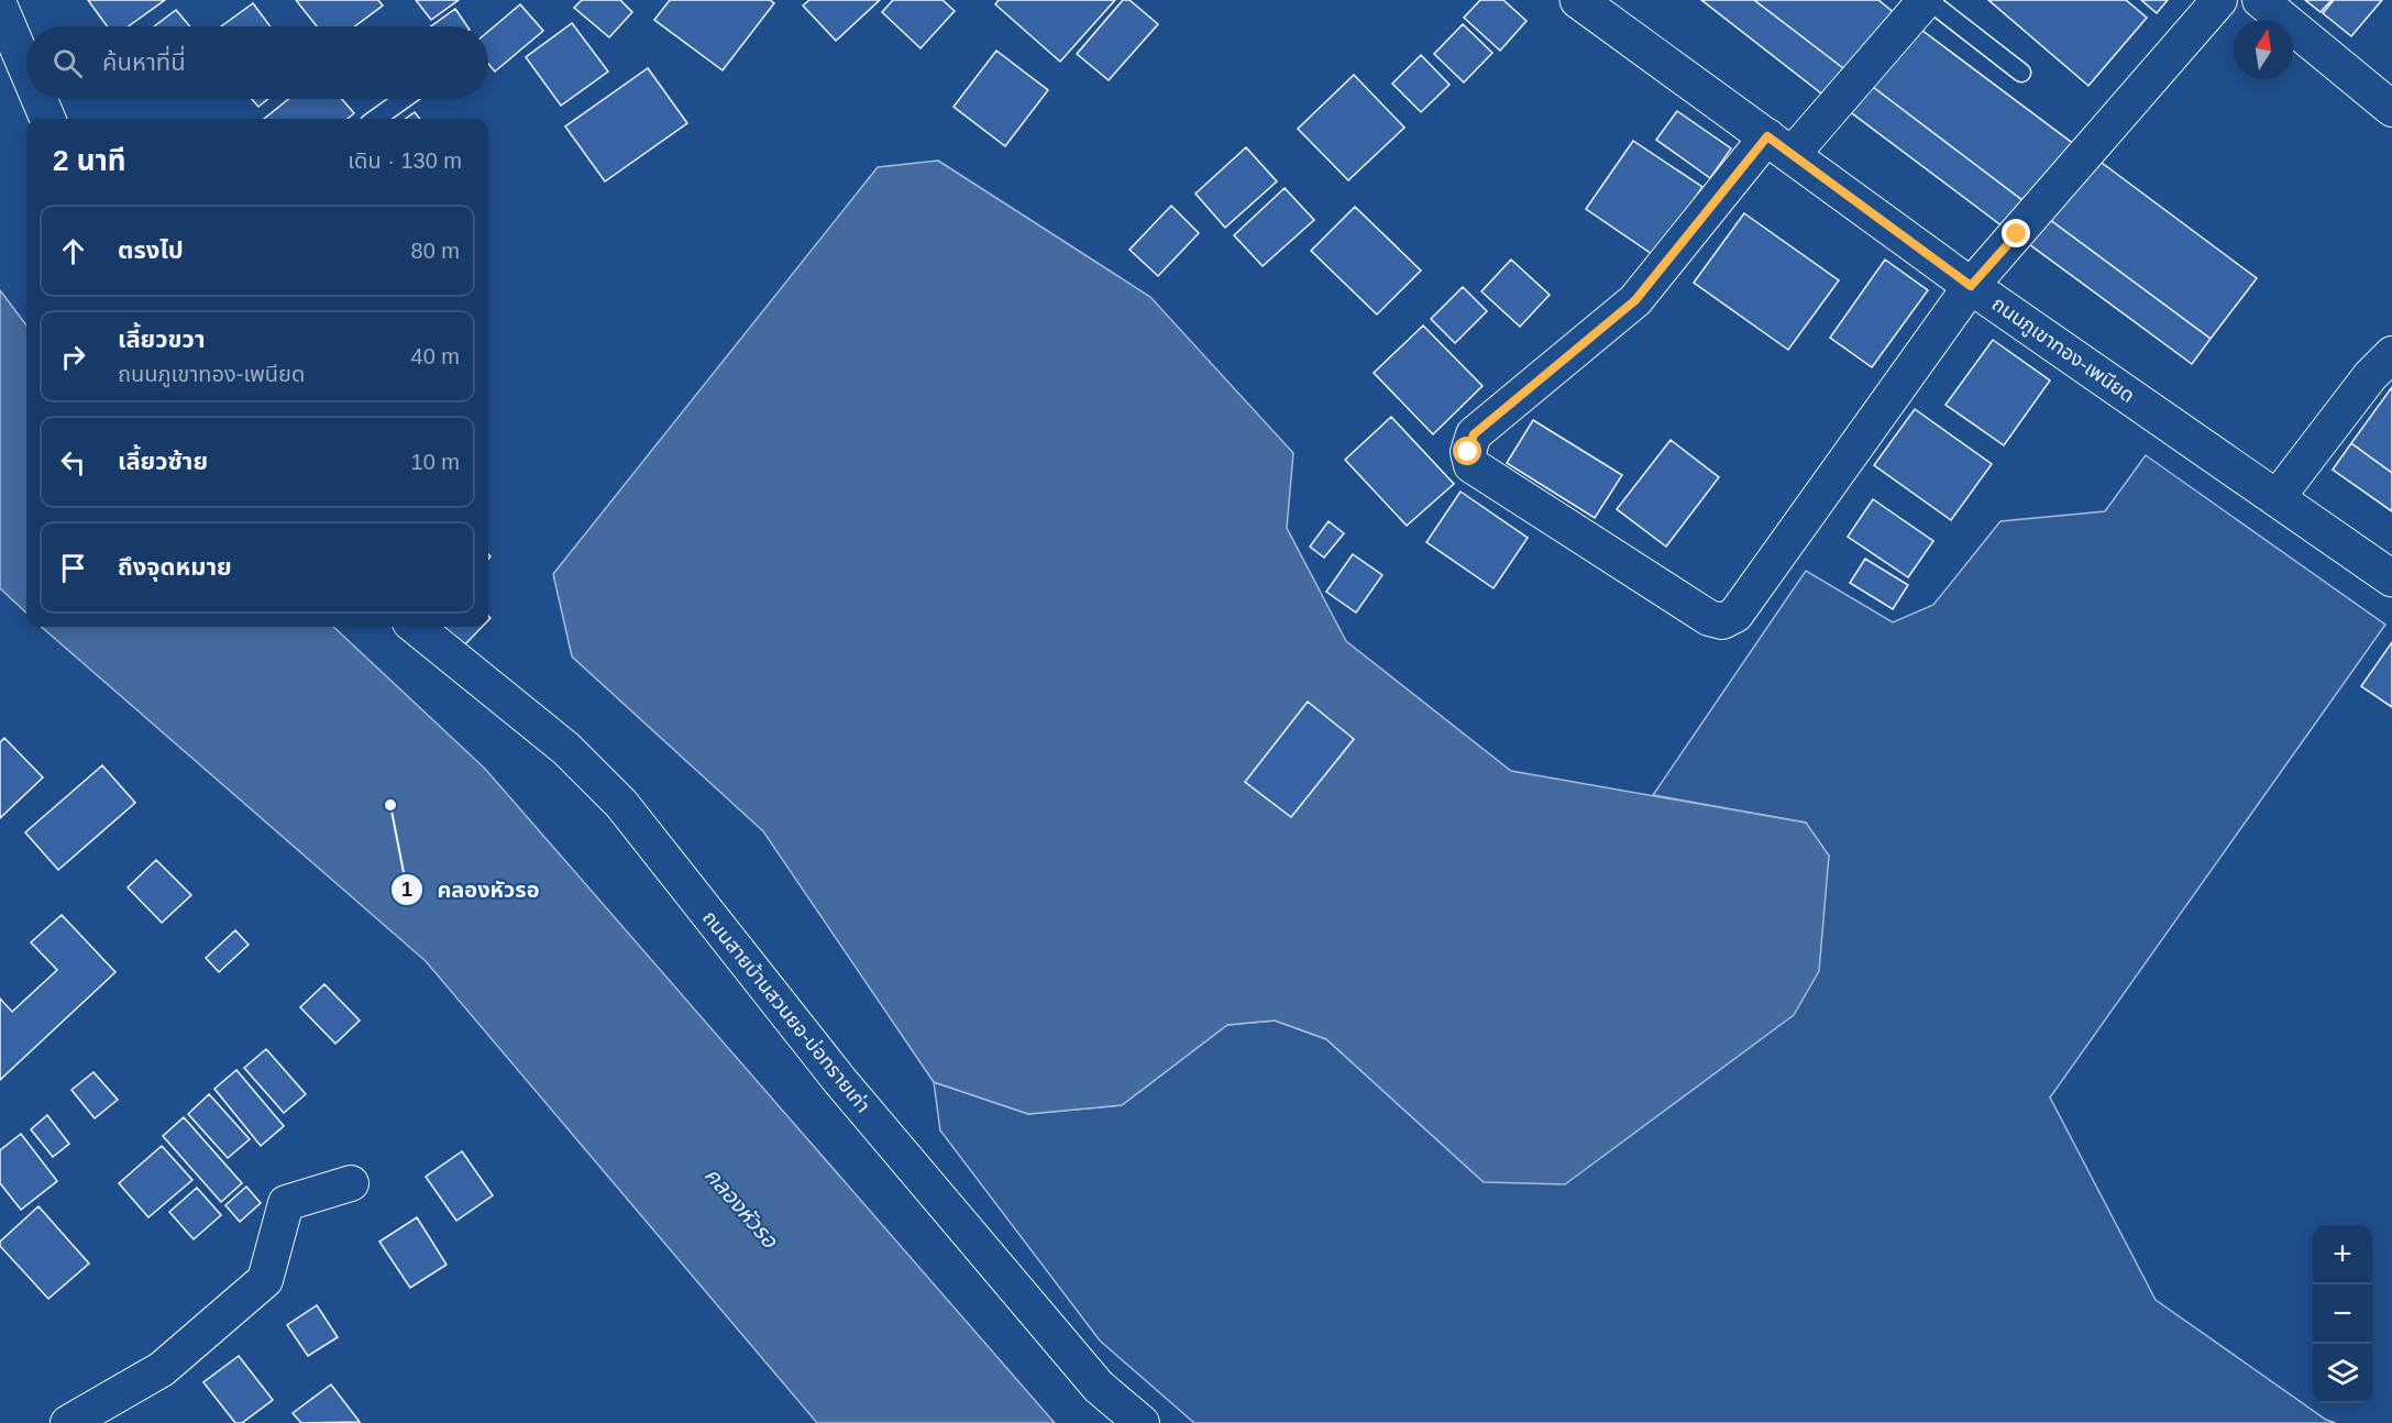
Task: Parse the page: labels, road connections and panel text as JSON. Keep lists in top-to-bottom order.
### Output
{
  "streets": {
    "main road": ["ถนนภูเขาทอง-เพนียด"],
    "street": ["ถนนสายบ้านสวนยอ-บ่อทรายเก่า"]
  },
  "water": ["คลองหัวรอ"],
  "places": ["คลองหัวรอ"],
  "north": "top",
  "page": {
    "search": "ค้นหาที่นี่",
    "heading": ["2 นาที", "เดิน · 130 m"],
    "list": [
      ["ตรงไป", "80 m"],
      ["เลี้ยวขวา", "ถนนภูเขาทอง-เพนียด", "40 m"],
      ["เลี้ยวซ้าย", "10 m"],
      "ถึงจุดหมาย"
    ],
    "map_buttons": ["+", "−"]
  }
}
